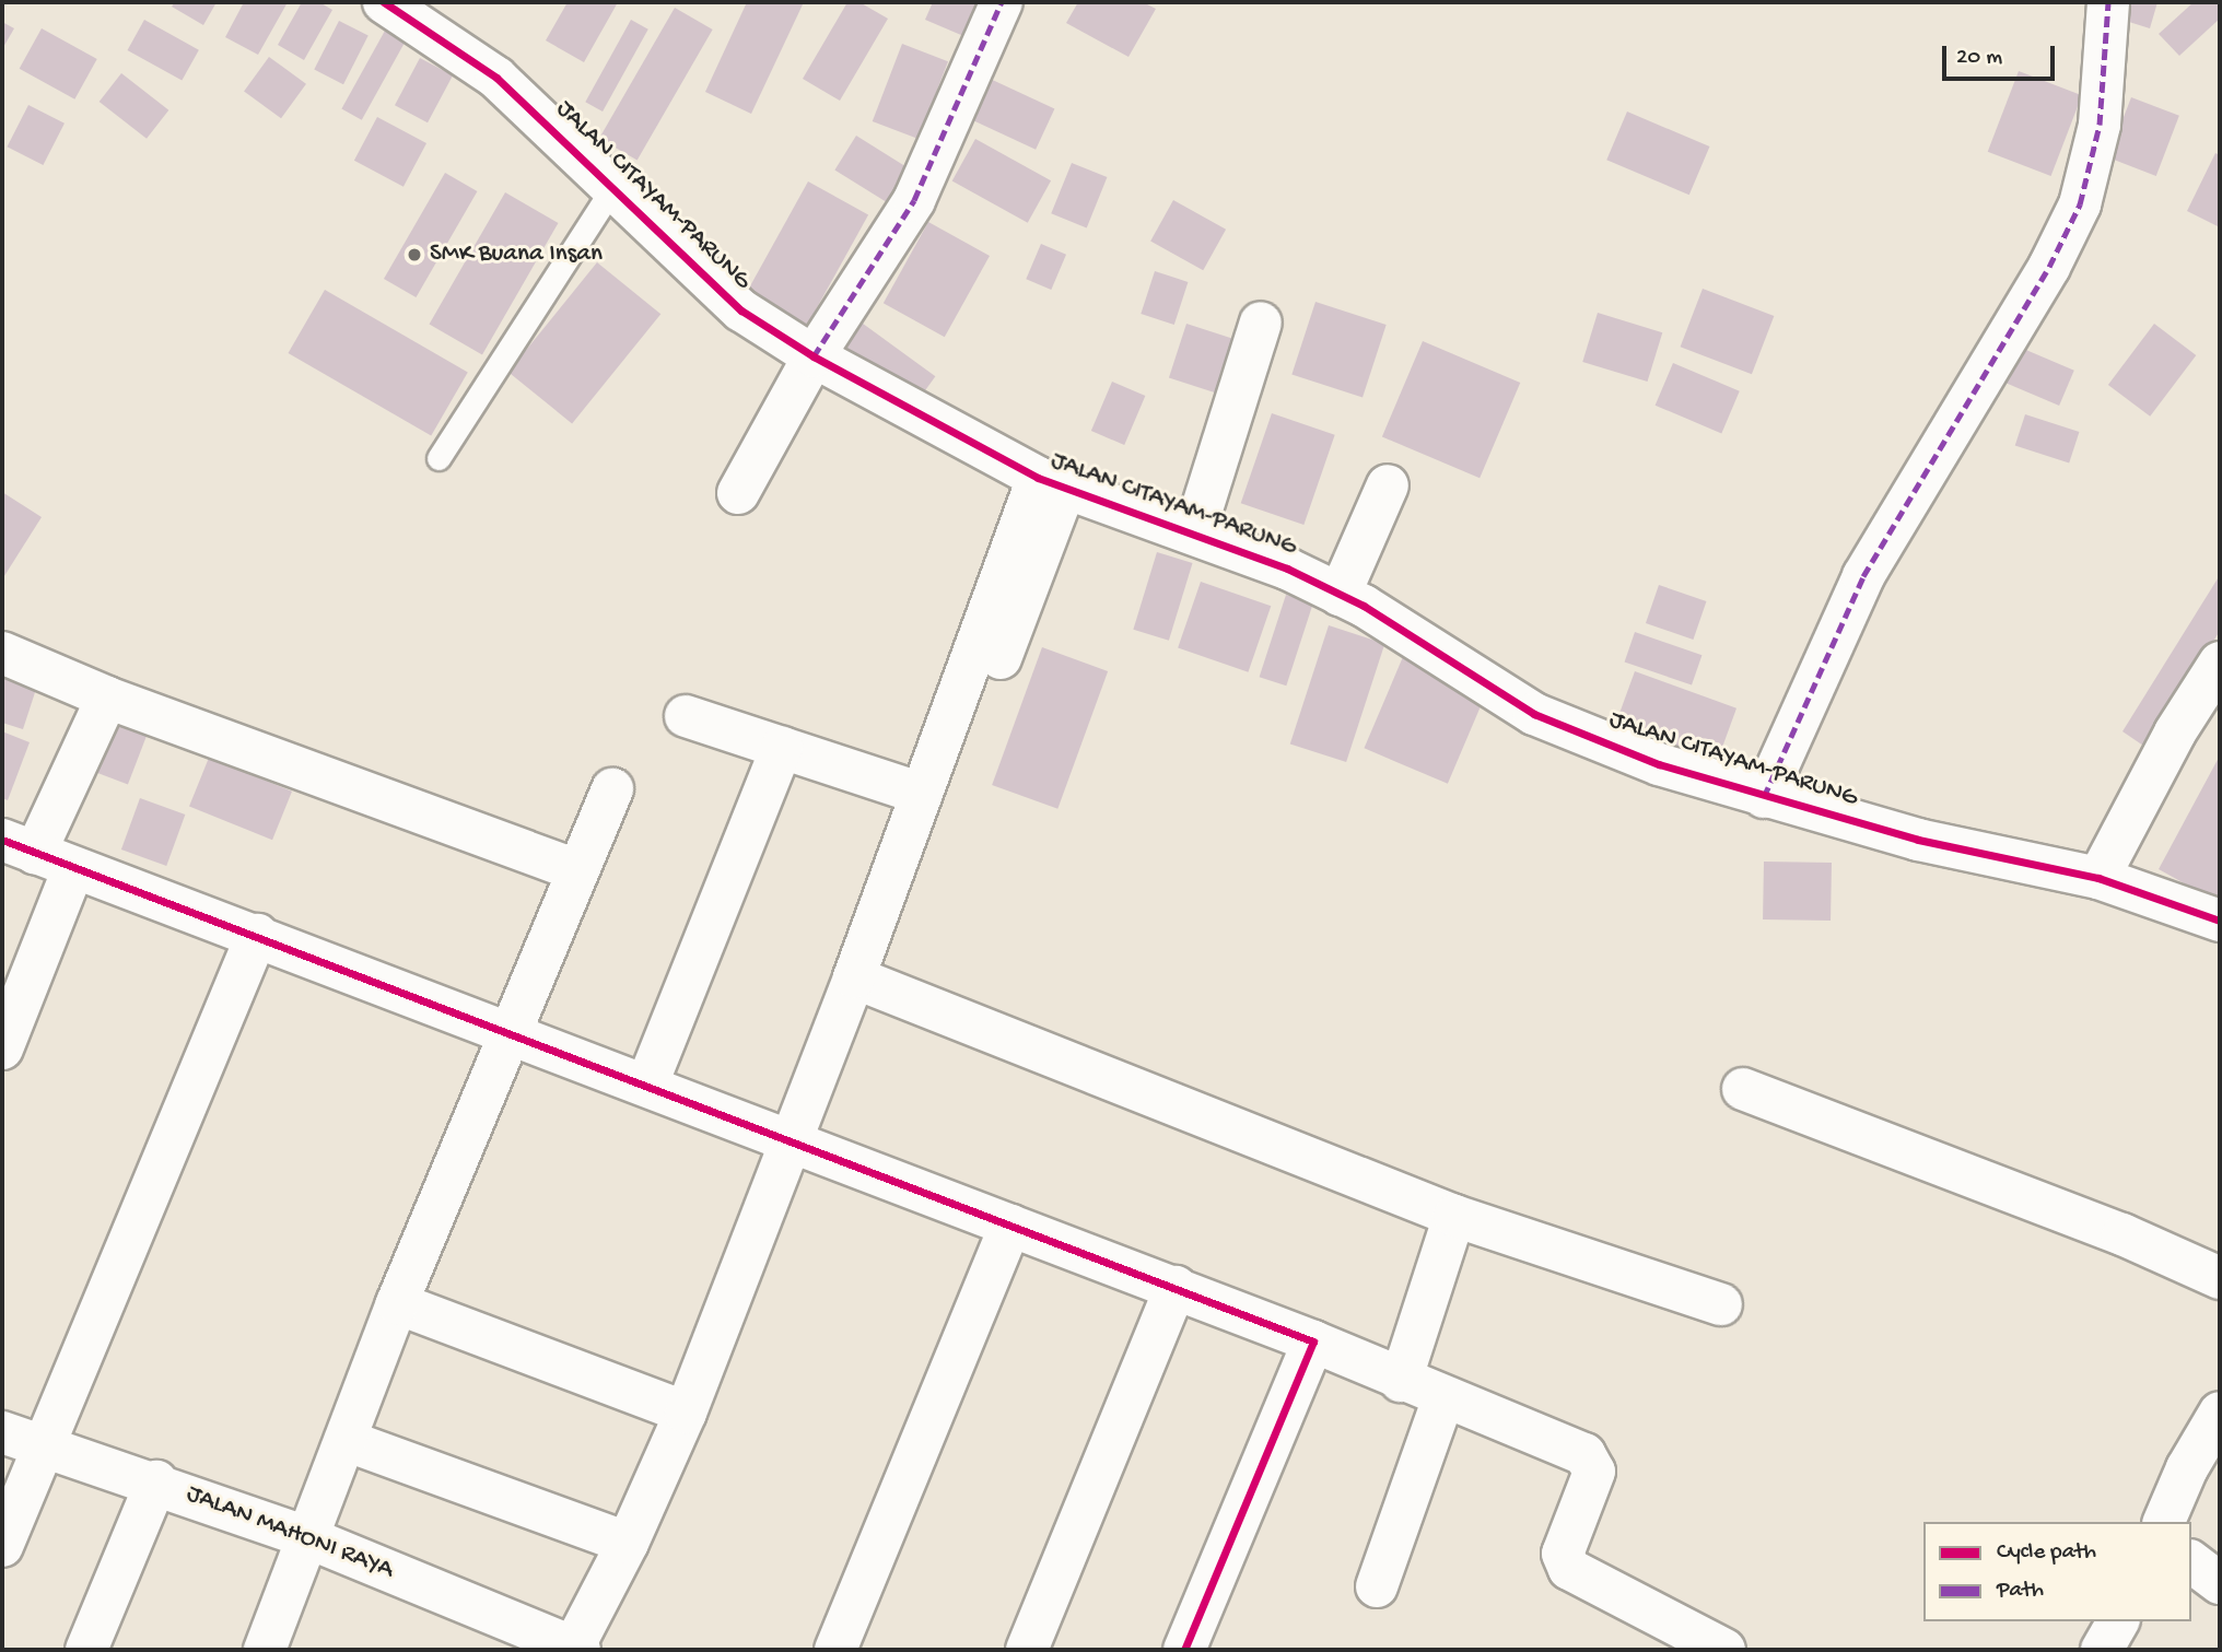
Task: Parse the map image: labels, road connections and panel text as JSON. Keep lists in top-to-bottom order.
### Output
{
  "streets": {
    "street": ["JALAN CITAYAM-PARUNG", "JALAN MAHONI RAYA"]
  },
  "places": ["SMK Buana Insan"],
  "legend": ["Cycle path", "Path"],
  "scale_bar": "20 m"
}
